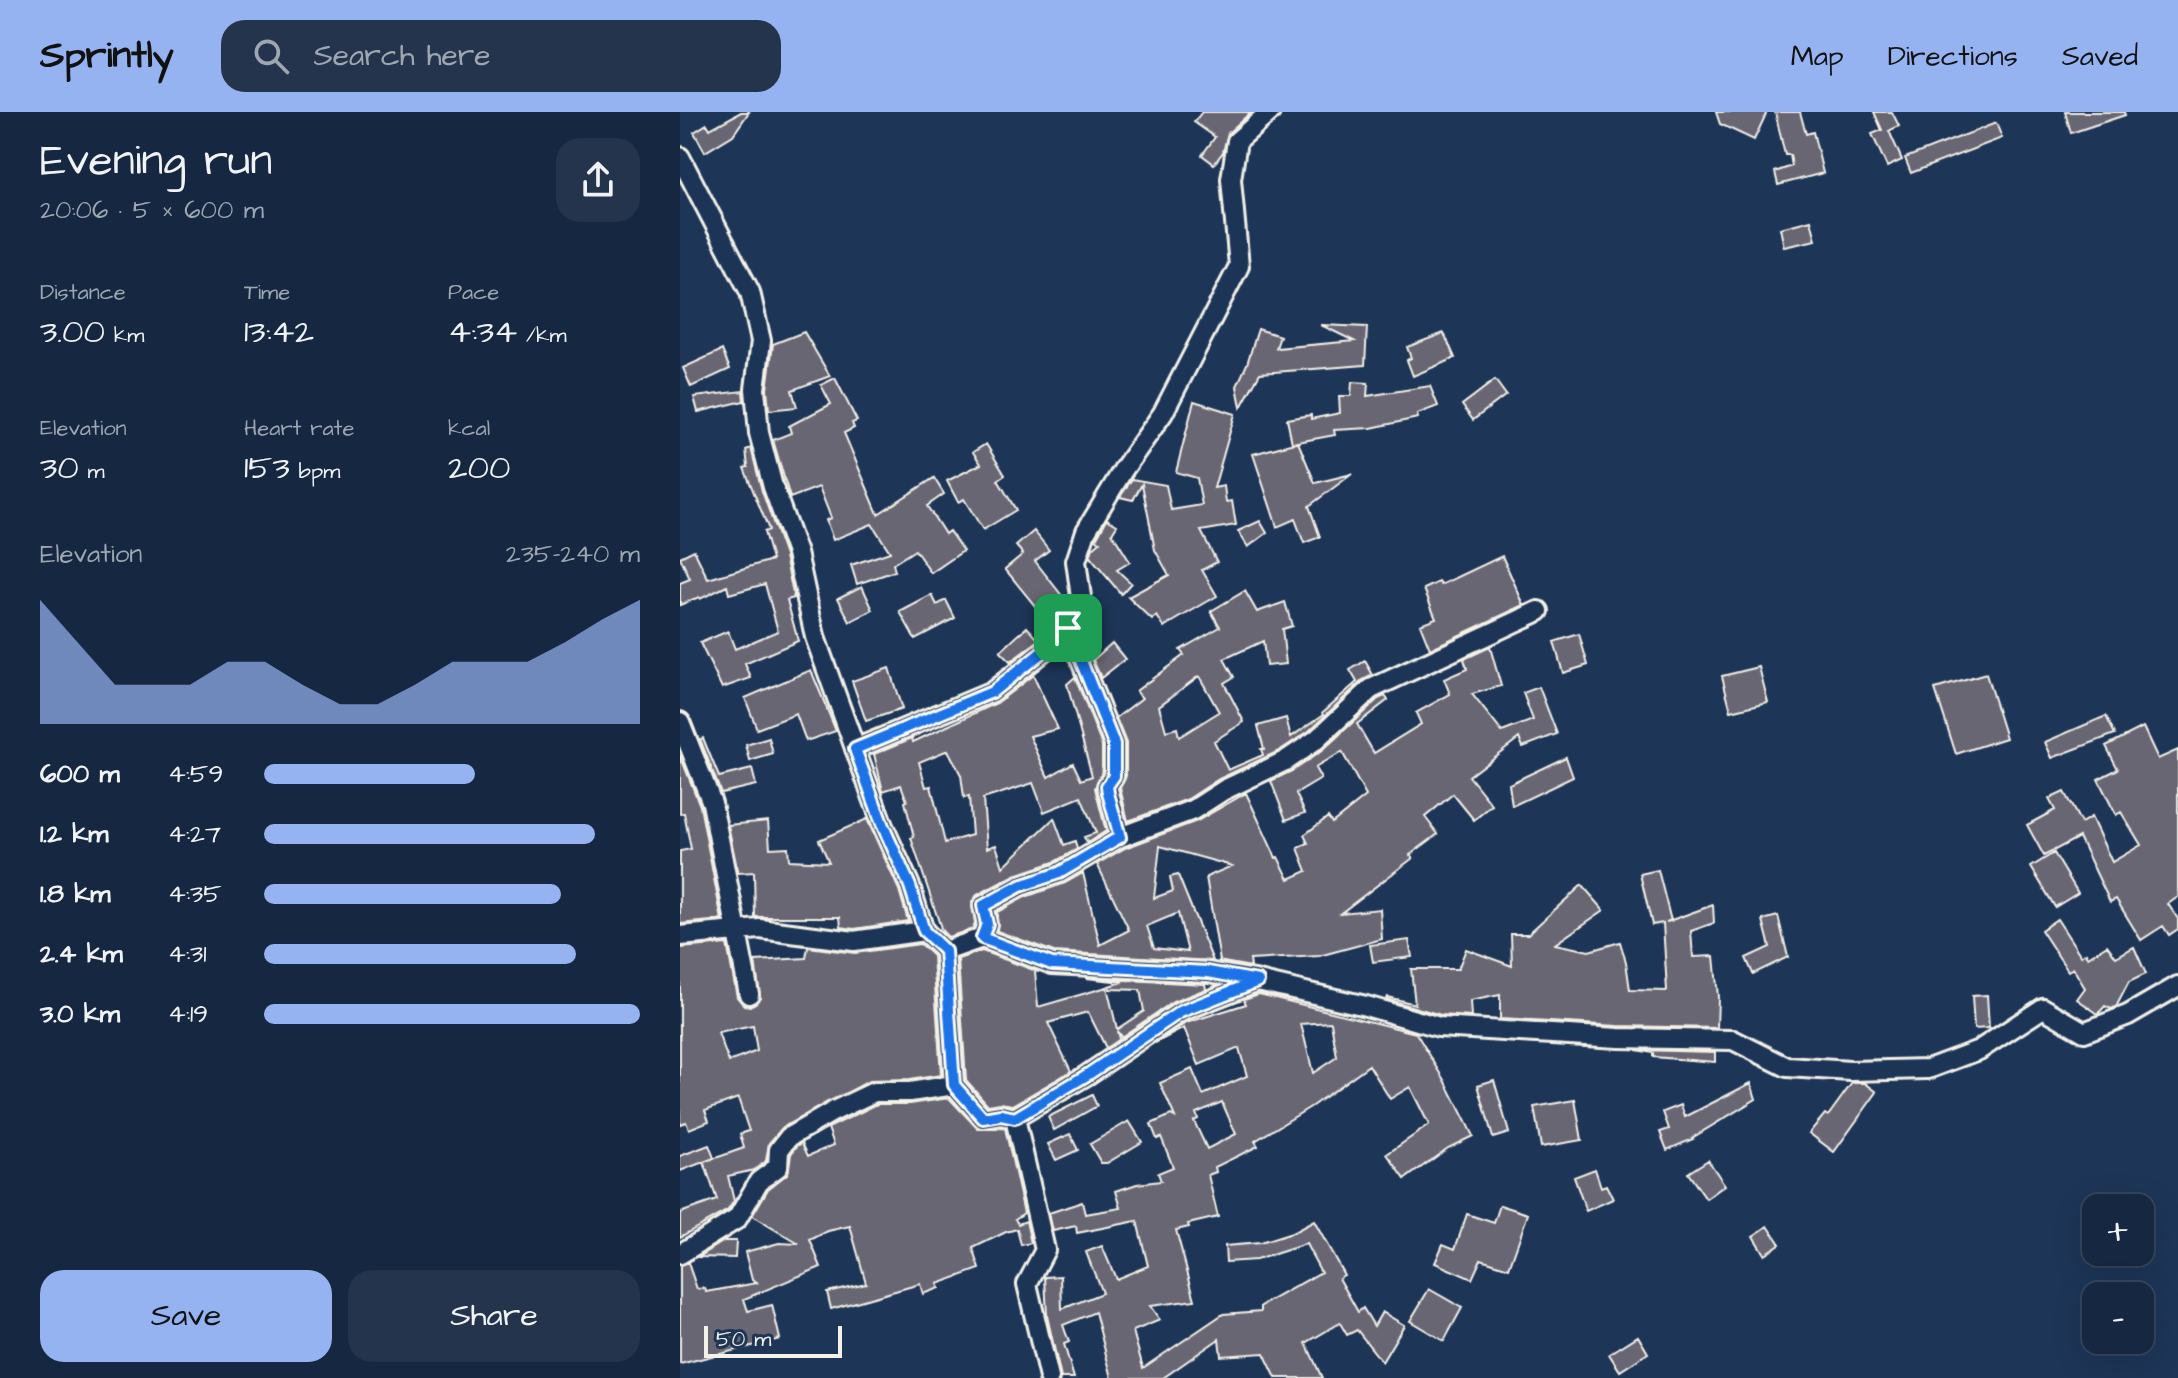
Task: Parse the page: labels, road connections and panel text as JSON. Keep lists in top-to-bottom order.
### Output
{
  "scale_bar": "50 m",
  "page": {
    "header": "Sprintly",
    "search": "Search here",
    "nav": ["Map", "Directions", "Saved"],
    "heading": ["Evening run", "20:06 · 5 × 600 m"],
    "stats": [
      ["Distance", "3.00 km"],
      ["Time", "13:42"],
      ["Pace", "4:34 /km"],
      ["Elevation", "30 m"],
      ["Heart rate", "153 bpm"],
      ["kcal", "200"]
    ],
    "chart": ["Elevation", "235–240 m"],
    "list": [
      {
        "name": "600 m",
        "note": "4:59"
      },
      {
        "name": "1.2 km",
        "note": "4:27"
      },
      {
        "name": "1.8 km",
        "note": "4:35"
      },
      {
        "name": "2.4 km",
        "note": "4:31"
      },
      {
        "name": "3.0 km",
        "note": "4:19"
      }
    ],
    "map_buttons": ["+", "−"],
    "buttons": ["Save", "Share"],
    "scale": "50 m"
  }
}
